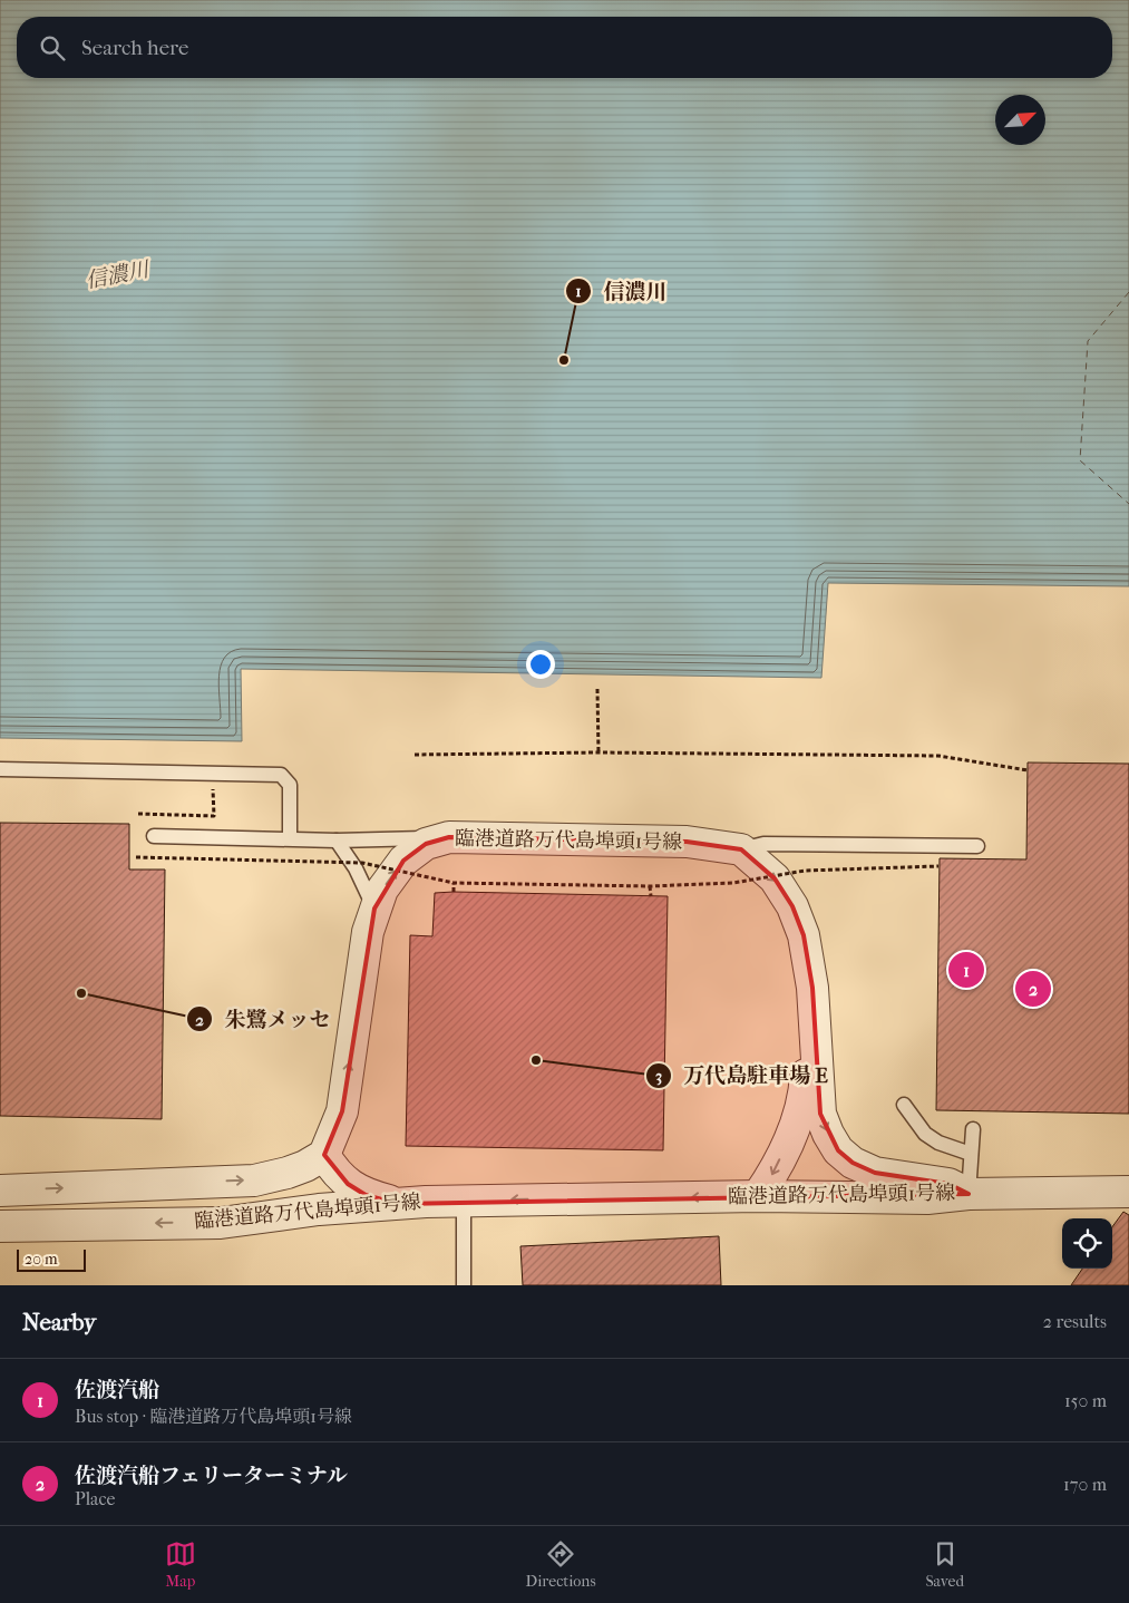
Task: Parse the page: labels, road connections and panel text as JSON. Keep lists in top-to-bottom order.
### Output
{
  "streets": {
    "street": ["臨港道路万代島埠頭1号線"]
  },
  "water": ["信濃川"],
  "places": ["信濃川", "朱鷺メッセ", "万代島駐車場 E"],
  "scale_bar": "20 m",
  "north": "top right",
  "page": {
    "search": "Search here",
    "pins": ["1", "2"],
    "scale": "20 m",
    "heading": ["Nearby", "2 results"],
    "list": [
      {
        "mark": "1",
        "name": "佐渡汽船",
        "note": "Bus stop · 臨港道路万代島埠頭1号線",
        "value": "150 m"
      },
      {
        "mark": "2",
        "name": "佐渡汽船フェリーターミナル",
        "note": "Place",
        "value": "170 m"
      }
    ],
    "nav": ["Map", "Directions", "Saved"]
  }
}
